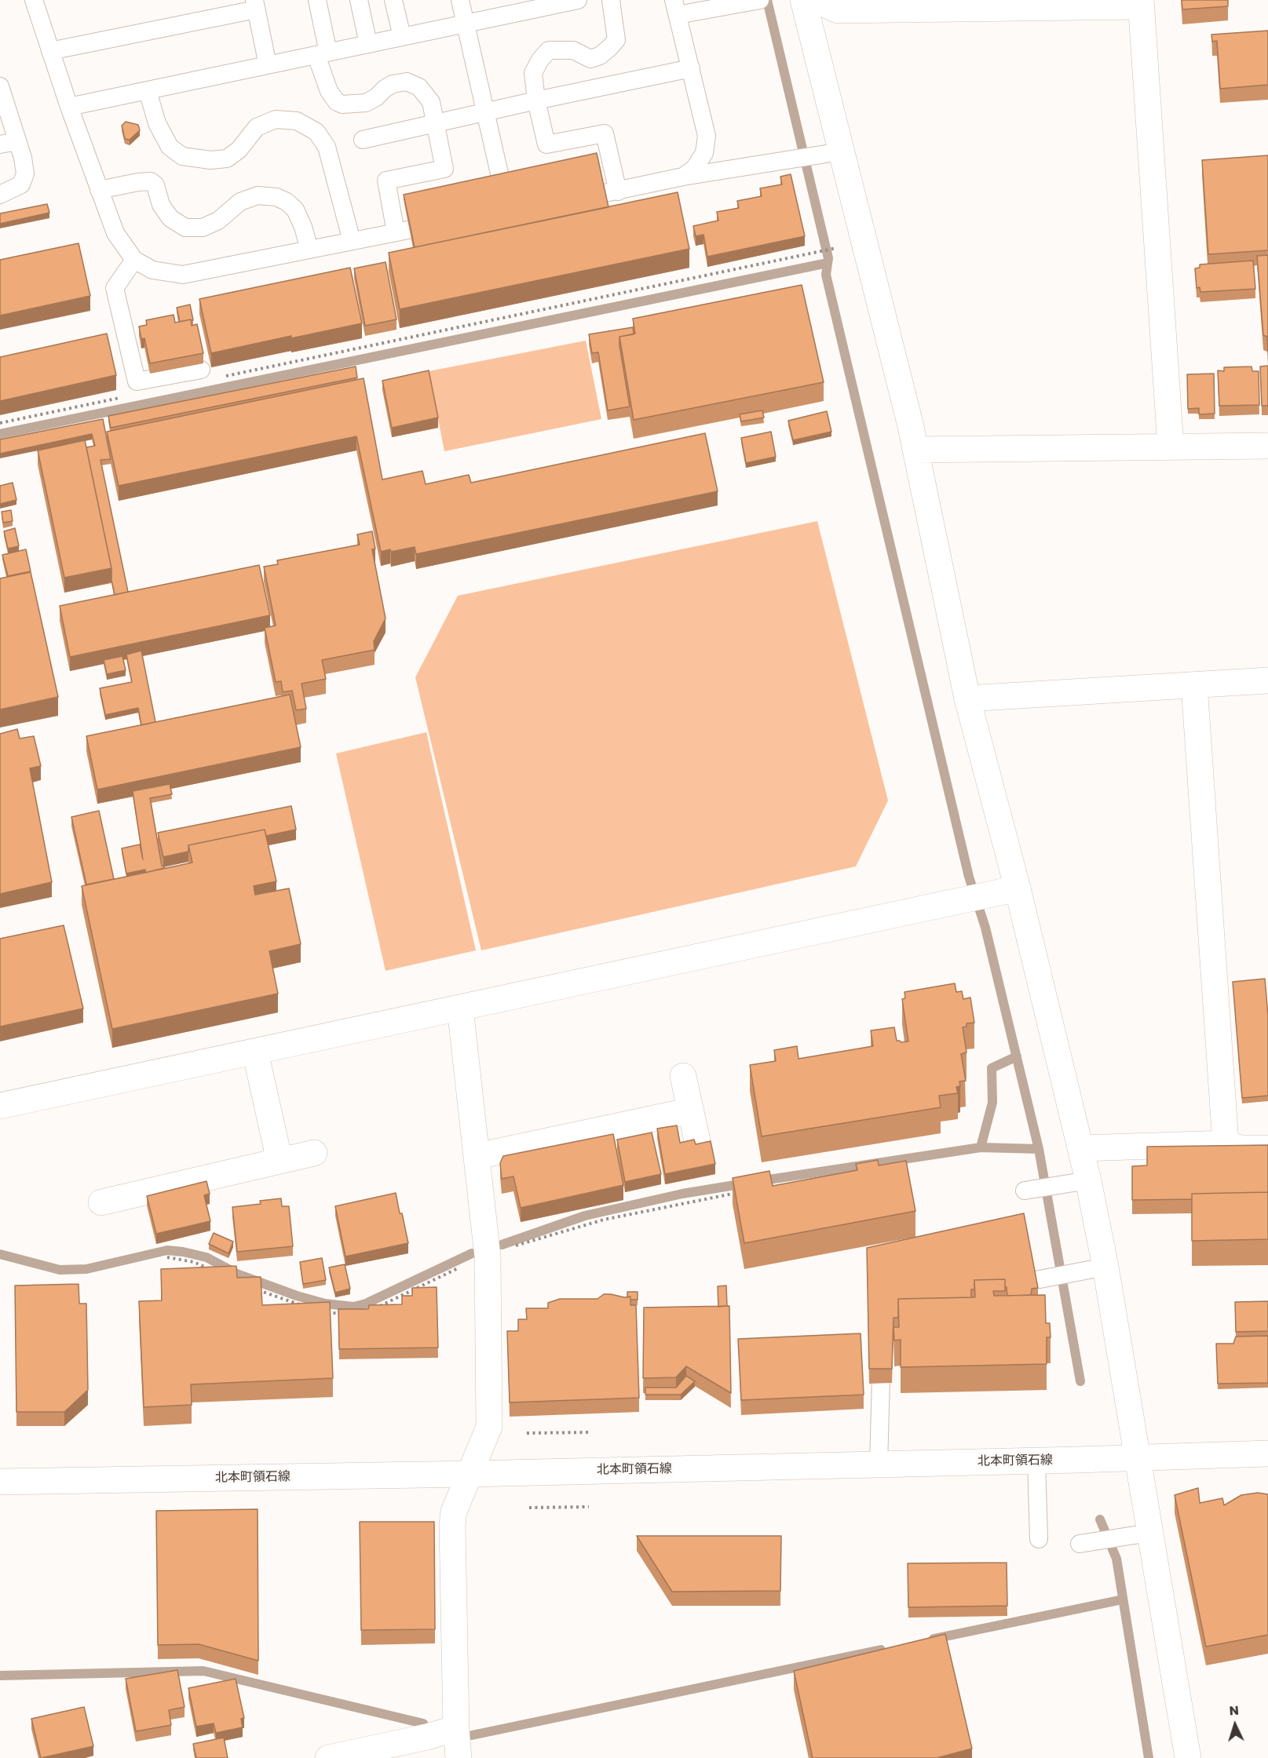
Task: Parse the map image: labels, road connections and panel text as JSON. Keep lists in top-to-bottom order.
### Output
{
  "streets": {
    "street": ["北本町領石線"]
  },
  "north": "top"
}
